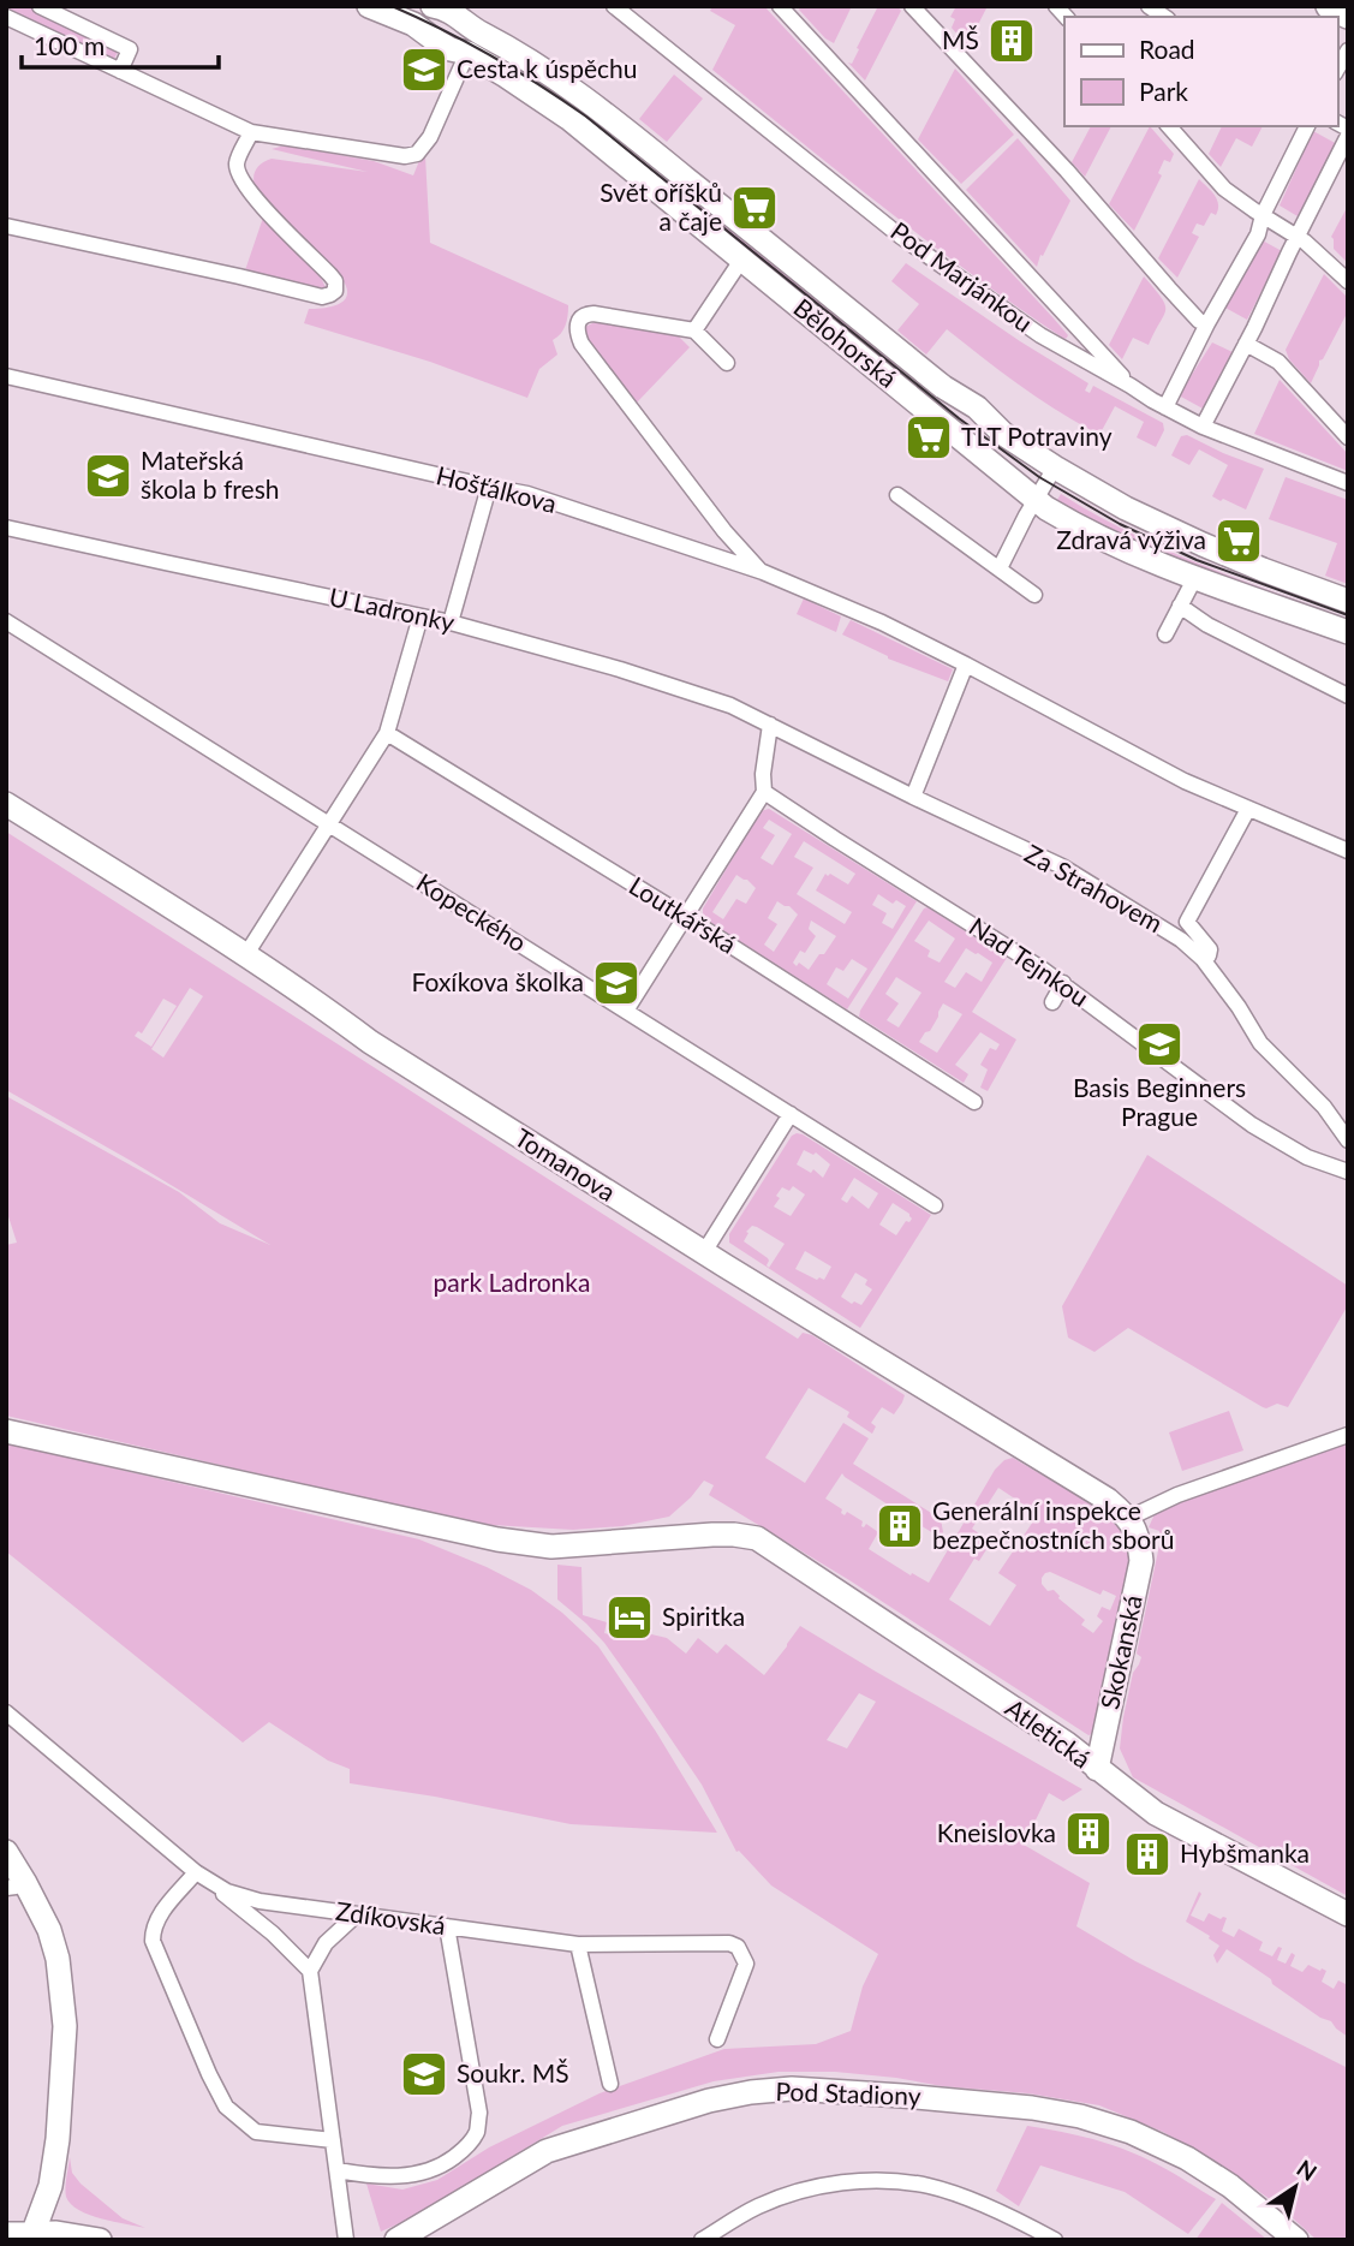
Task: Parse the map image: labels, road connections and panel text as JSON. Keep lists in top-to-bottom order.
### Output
{
  "streets": {
    "street": [
      "Pod Marjánkou",
      "Bělohorská",
      "Hošťálkova",
      "U Ladronky",
      "Za Strahovem",
      "Kopeckého",
      "Loutkářská",
      "Nad Tejnkou",
      "Tomanova",
      "Skokanská",
      "Atletická",
      "Zdíkovská",
      "Pod Stadiony"
    ]
  },
  "crossings": [
    ["U Ladronky", "Za Strahovem"],
    ["Tomanova", "Skokanská"],
    ["Skokanská", "Atletická"]
  ],
  "parks": ["park Ladronka"],
  "places": {
    "building": [
      "MŠ",
      "Generální inspekce bezpečnostních sborů",
      "Kneislovka",
      "Hybšmanka"
    ],
    "school or university": [
      "Cesta k úspěchu",
      "Mateřská škola b fresh",
      "Foxíkova školka",
      "Basis Beginners Prague",
      "Soukr. MŠ"
    ],
    "supermarket": ["Svět oříšků a čaje", "TLT Potraviny", "Zdravá výživa"],
    "hotel": ["Spiritka"]
  },
  "legend": ["Road", "Park"],
  "scale_bar": "100 m",
  "north": "top right"
}
